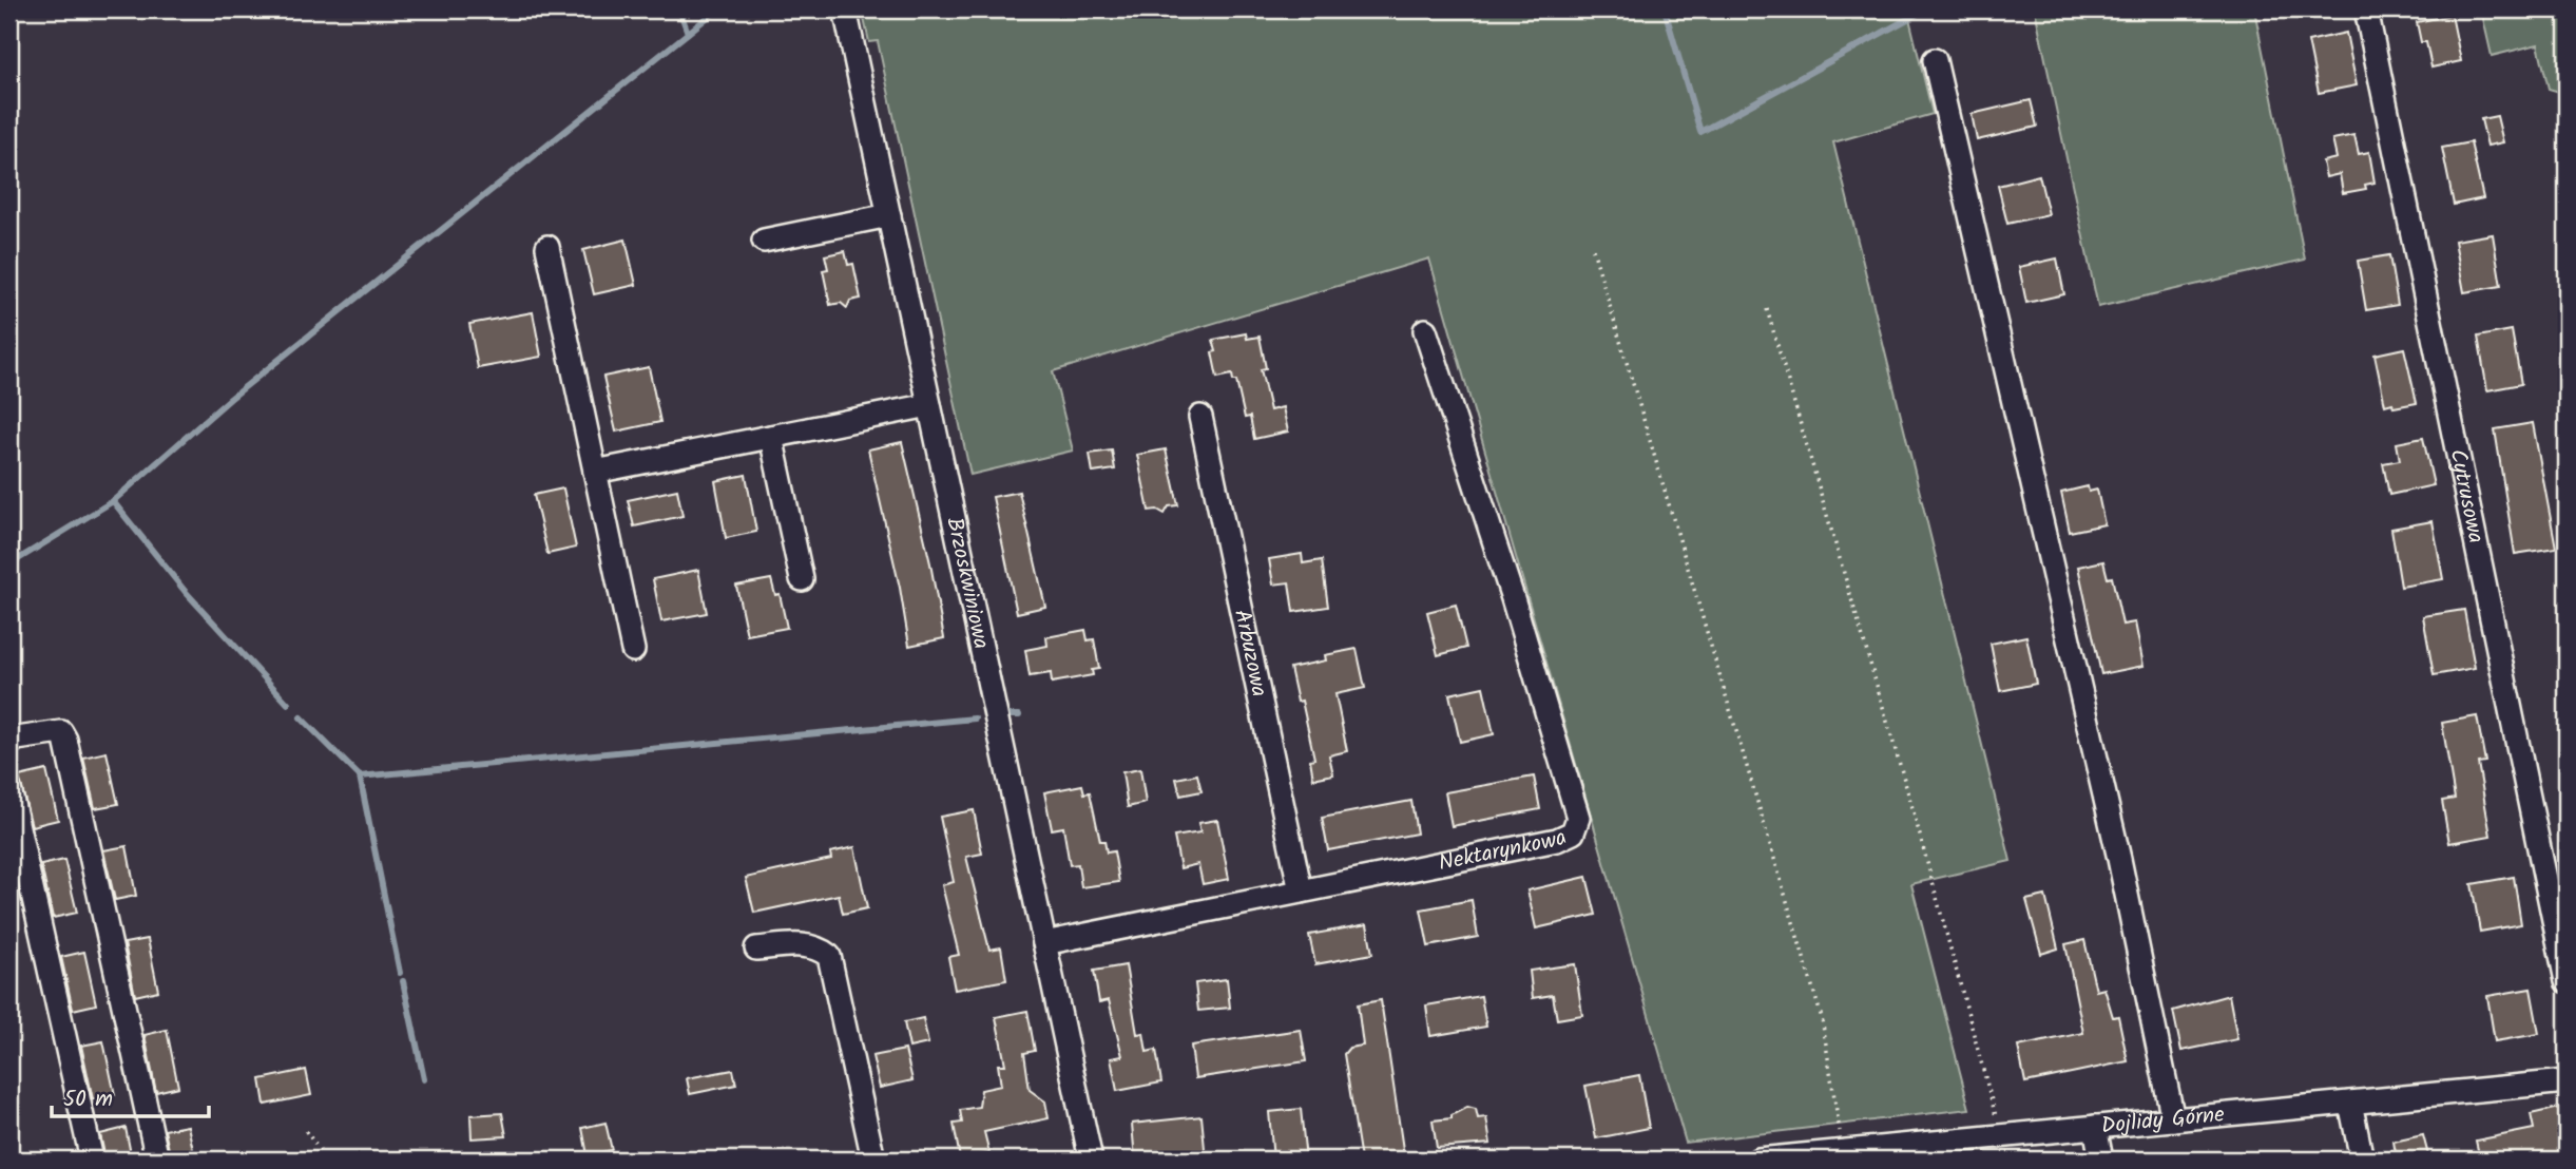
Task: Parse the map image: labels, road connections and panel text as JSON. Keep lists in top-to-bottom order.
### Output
{
  "streets": {
    "street": [
      "Cytrusowa",
      "Brzoskwiniowa",
      "Arbuzowa",
      "Nektarynkowa",
      "Dojlidy Górne"
    ]
  },
  "crossings": [
    ["Brzoskwiniowa", "Nektarynkowa"],
    ["Arbuzowa", "Nektarynkowa"]
  ],
  "scale_bar": "50 m"
}
